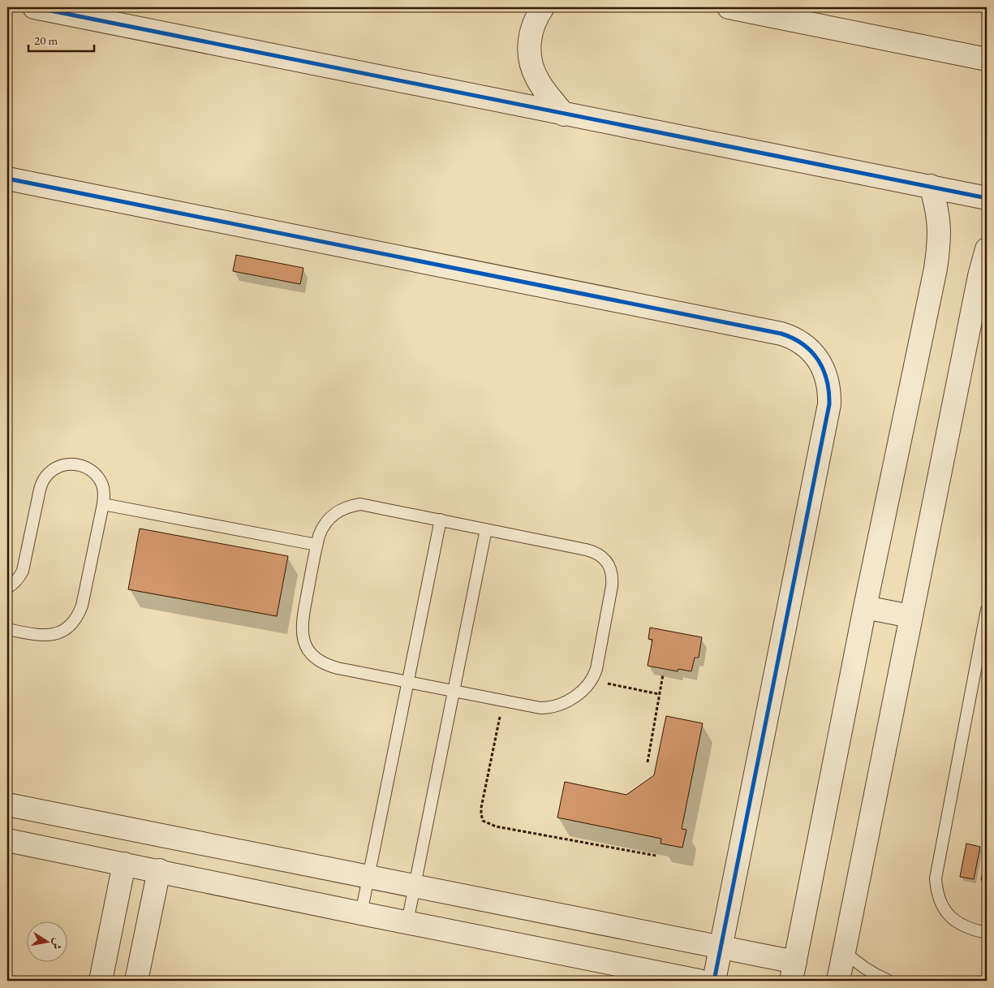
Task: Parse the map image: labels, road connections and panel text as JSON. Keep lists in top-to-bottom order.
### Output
{
  "scale_bar": "20 m",
  "north": "right"
}
